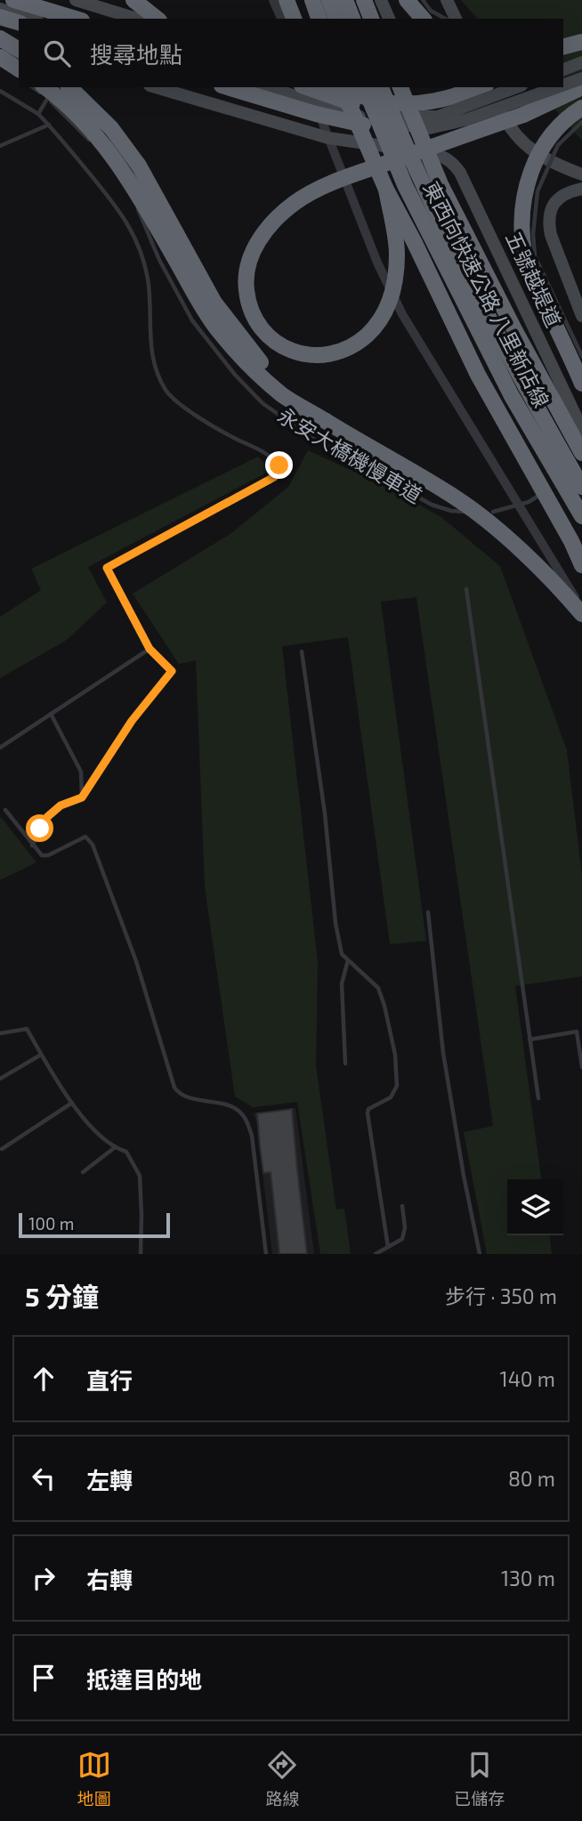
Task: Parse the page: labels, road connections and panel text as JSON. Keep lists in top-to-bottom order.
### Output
{
  "streets": {
    "highway": ["東西向快速公路 八里新店線"],
    "street": ["五號越堤道"],
    "lane": ["永安大橋機慢車道"]
  },
  "scale_bar": "100 m",
  "page": {
    "search": "搜尋地點",
    "scale": "100 m",
    "heading": ["5 分鐘", "步行 · 350 m"],
    "list": [
      ["直行", "140 m"],
      ["左轉", "80 m"],
      ["右轉", "130 m"],
      "抵達目的地"
    ],
    "nav": ["地圖", "路線", "已儲存"]
  }
}
